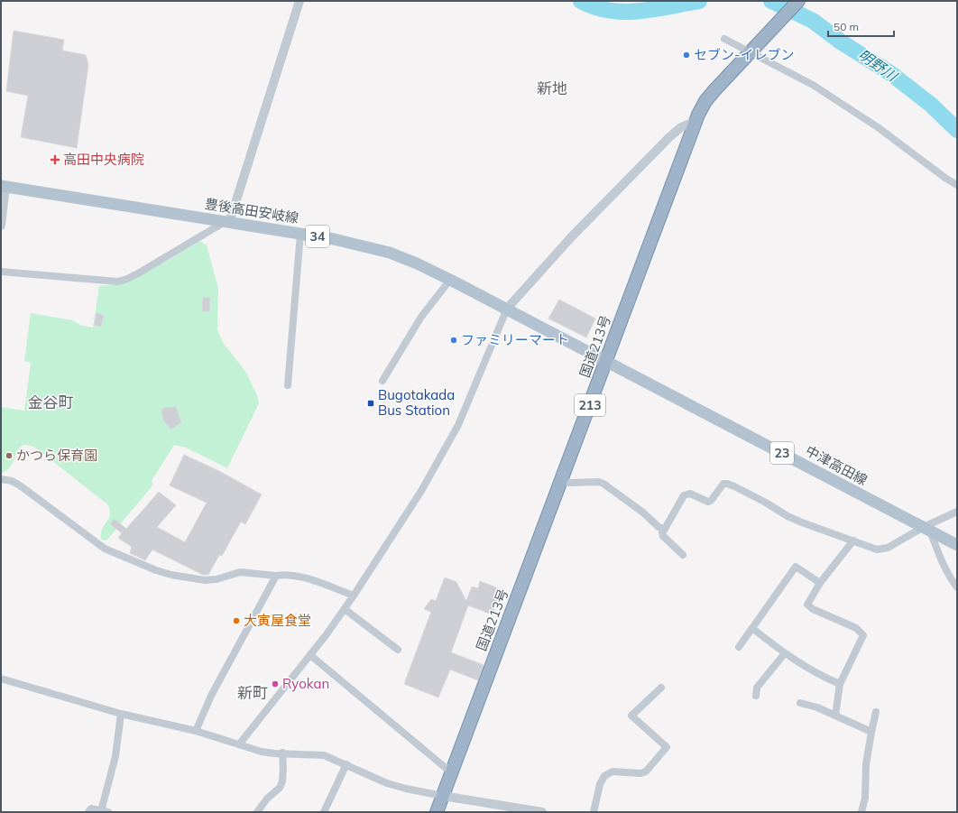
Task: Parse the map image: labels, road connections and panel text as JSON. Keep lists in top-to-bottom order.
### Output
{
  "streets": {
    "highway": ["国道213号", "213"],
    "main road": [
      "豊後高田安岐線",
      "34",
      "23",
      "中津高田線"
    ]
  },
  "crossings": [
    ["豊後高田安岐線", "国道213号"],
    ["豊後高田安岐線", "中津高田線"],
    ["国道213号", "中津高田線"]
  ],
  "districts": ["新地", "金谷町", "新町"],
  "water": ["明野川"],
  "places": {
    "other": [
      "セブン-イレブン",
      "ファミリーマート",
      "かつら保育園",
      "大寅屋食堂",
      "Ryokan"
    ],
    "health": ["高田中央病院"],
    "transit": ["Bugotakada Bus Station"]
  },
  "scale_bar": "50 m"
}
